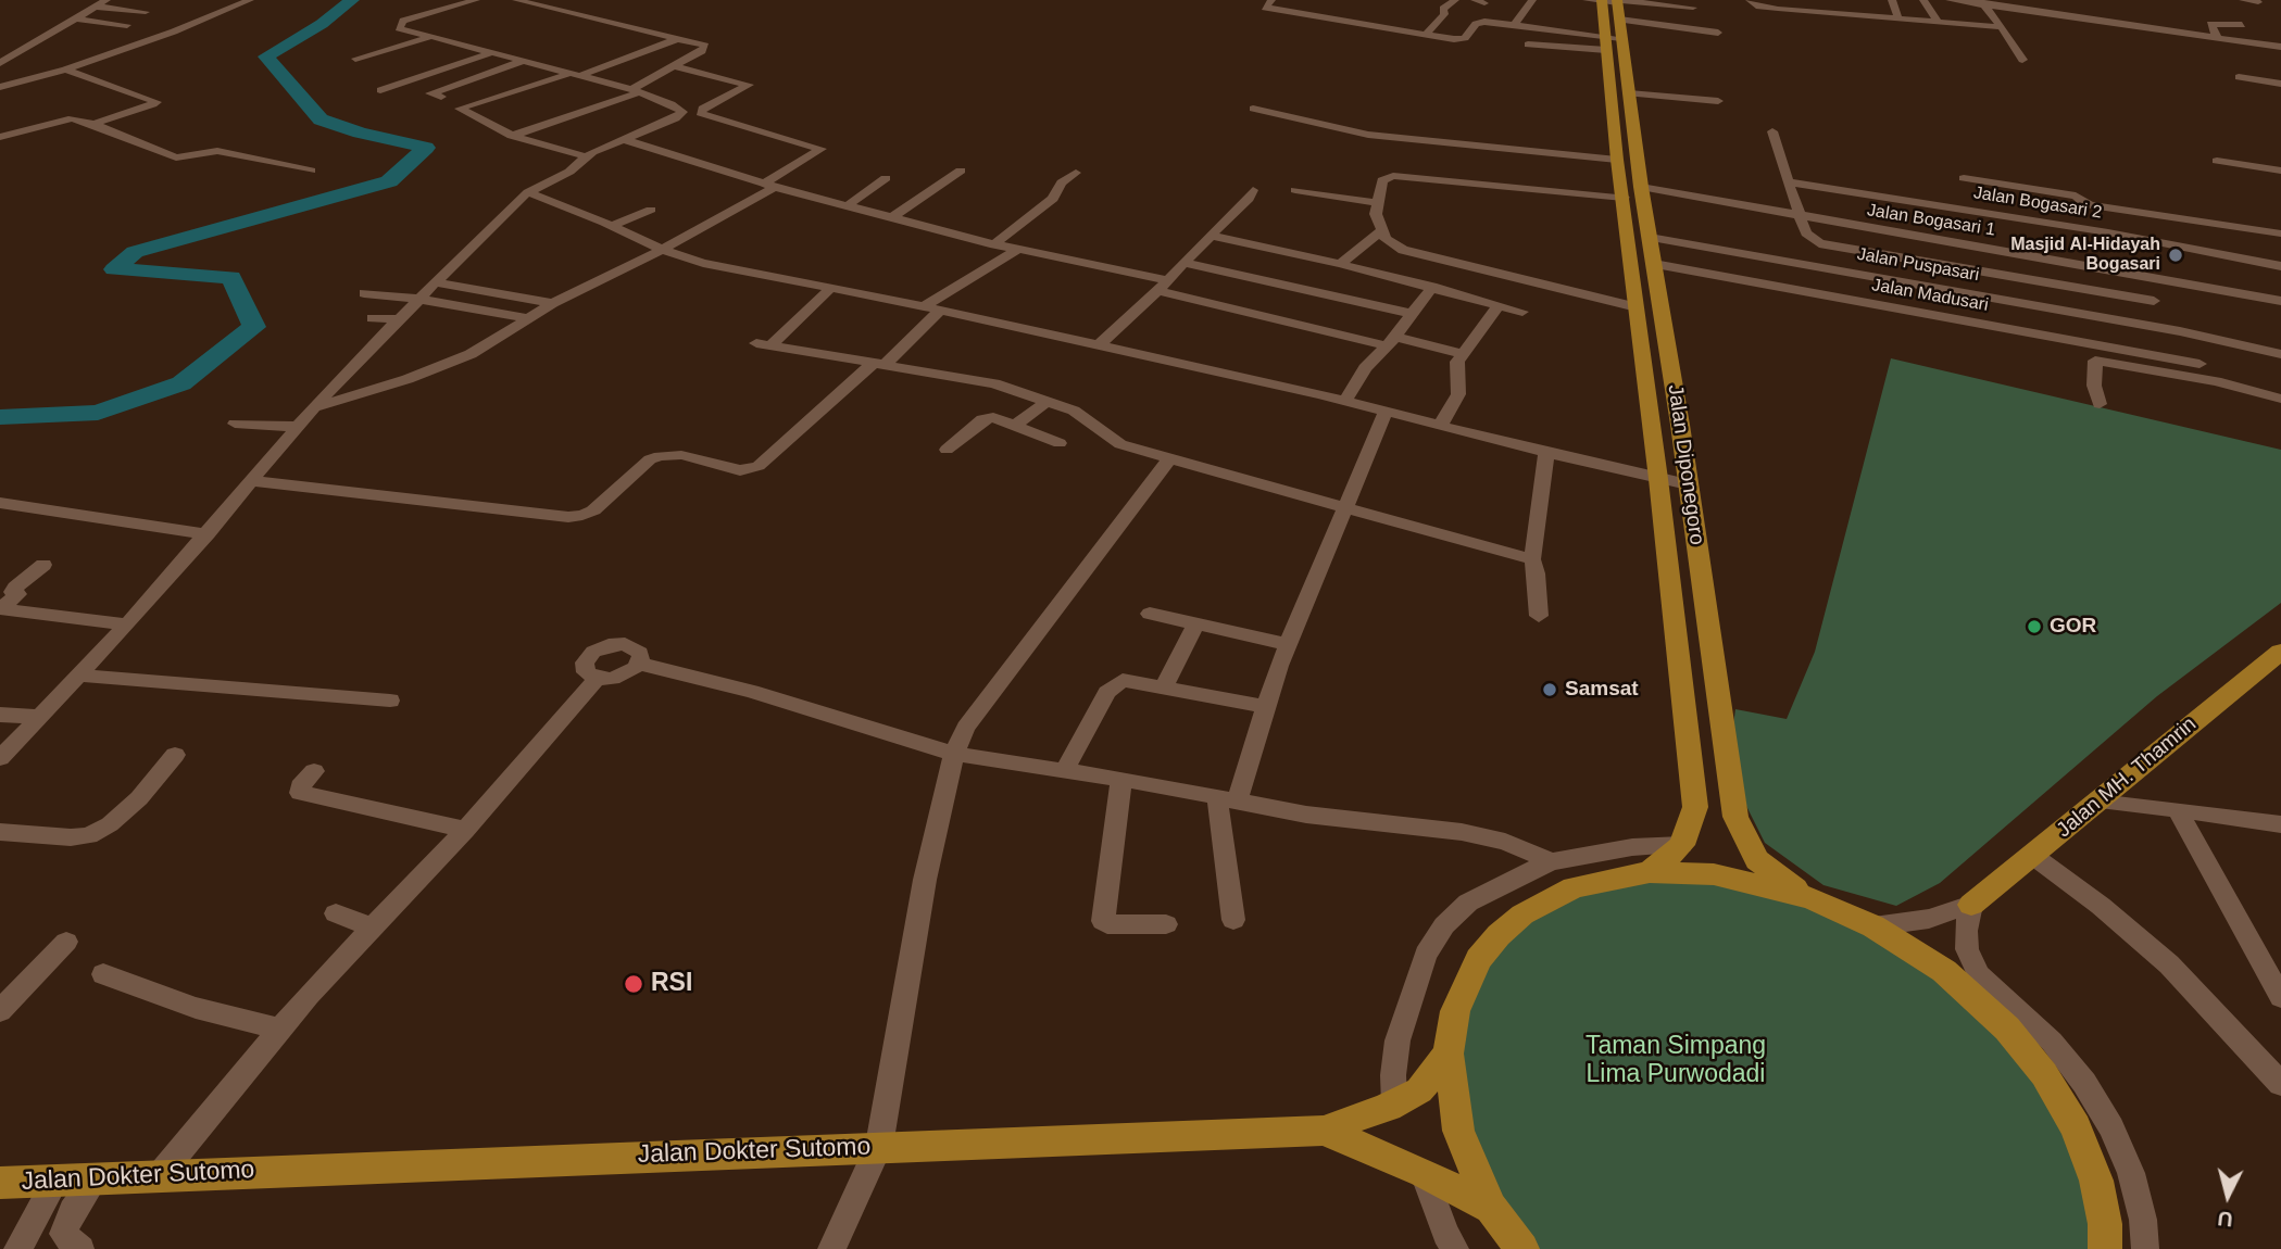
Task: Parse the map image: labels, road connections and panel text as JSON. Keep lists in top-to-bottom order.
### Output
{
  "streets": {
    "main road": ["Jalan Diponegoro", "Jalan MH. Thamrin", "Jalan Dokter Sutomo"],
    "street": [
      "Jalan Bogasari 2",
      "Jalan Bogasari 1",
      "Jalan Puspasari",
      "Jalan Madusari"
    ]
  },
  "crossings": [
    ["Jalan Bogasari 1", "Jalan Puspasari"],
    ["Jalan Bogasari 1", "Jalan Diponegoro"],
    ["Jalan Puspasari", "Jalan Diponegoro"],
    ["Jalan Madusari", "Jalan Diponegoro"]
  ],
  "parks": ["Taman Simpang Lima Purwodadi"],
  "places": [
    "Masjid Al-Hidayah Bogasari",
    "GOR",
    "Samsat",
    "RSI"
  ],
  "north": "bottom"
}
